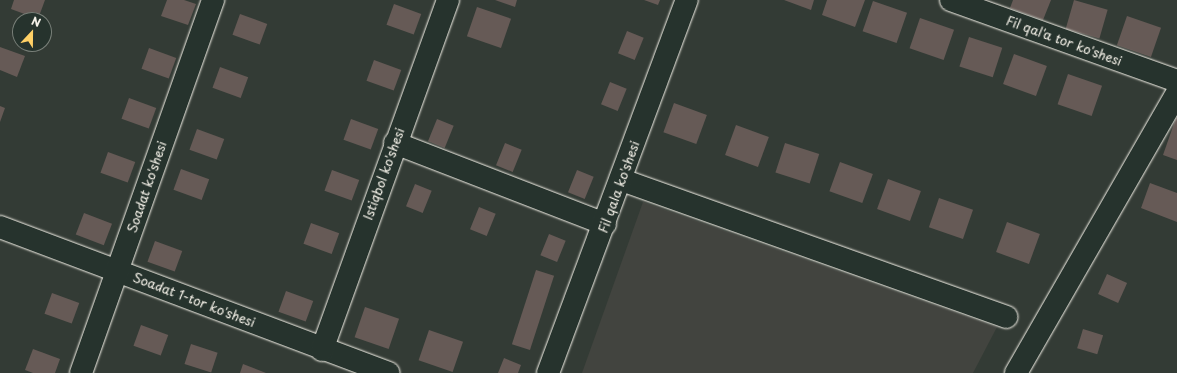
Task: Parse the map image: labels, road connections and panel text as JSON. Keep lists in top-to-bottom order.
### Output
{
  "streets": {
    "street": [
      "Fil qal'a tor ko'shesi",
      "Istiqbol ko'shesi",
      "Soadat ko'shesi",
      "Fil qala ko'shesi",
      "Soadat 1-tor ko'shesi"
    ]
  },
  "crossings": [
    ["Istiqbol ko'shesi", "Soadat 1-tor ko'shesi"],
    ["Soadat ko'shesi", "Soadat 1-tor ko'shesi"]
  ],
  "north": "top"
}
